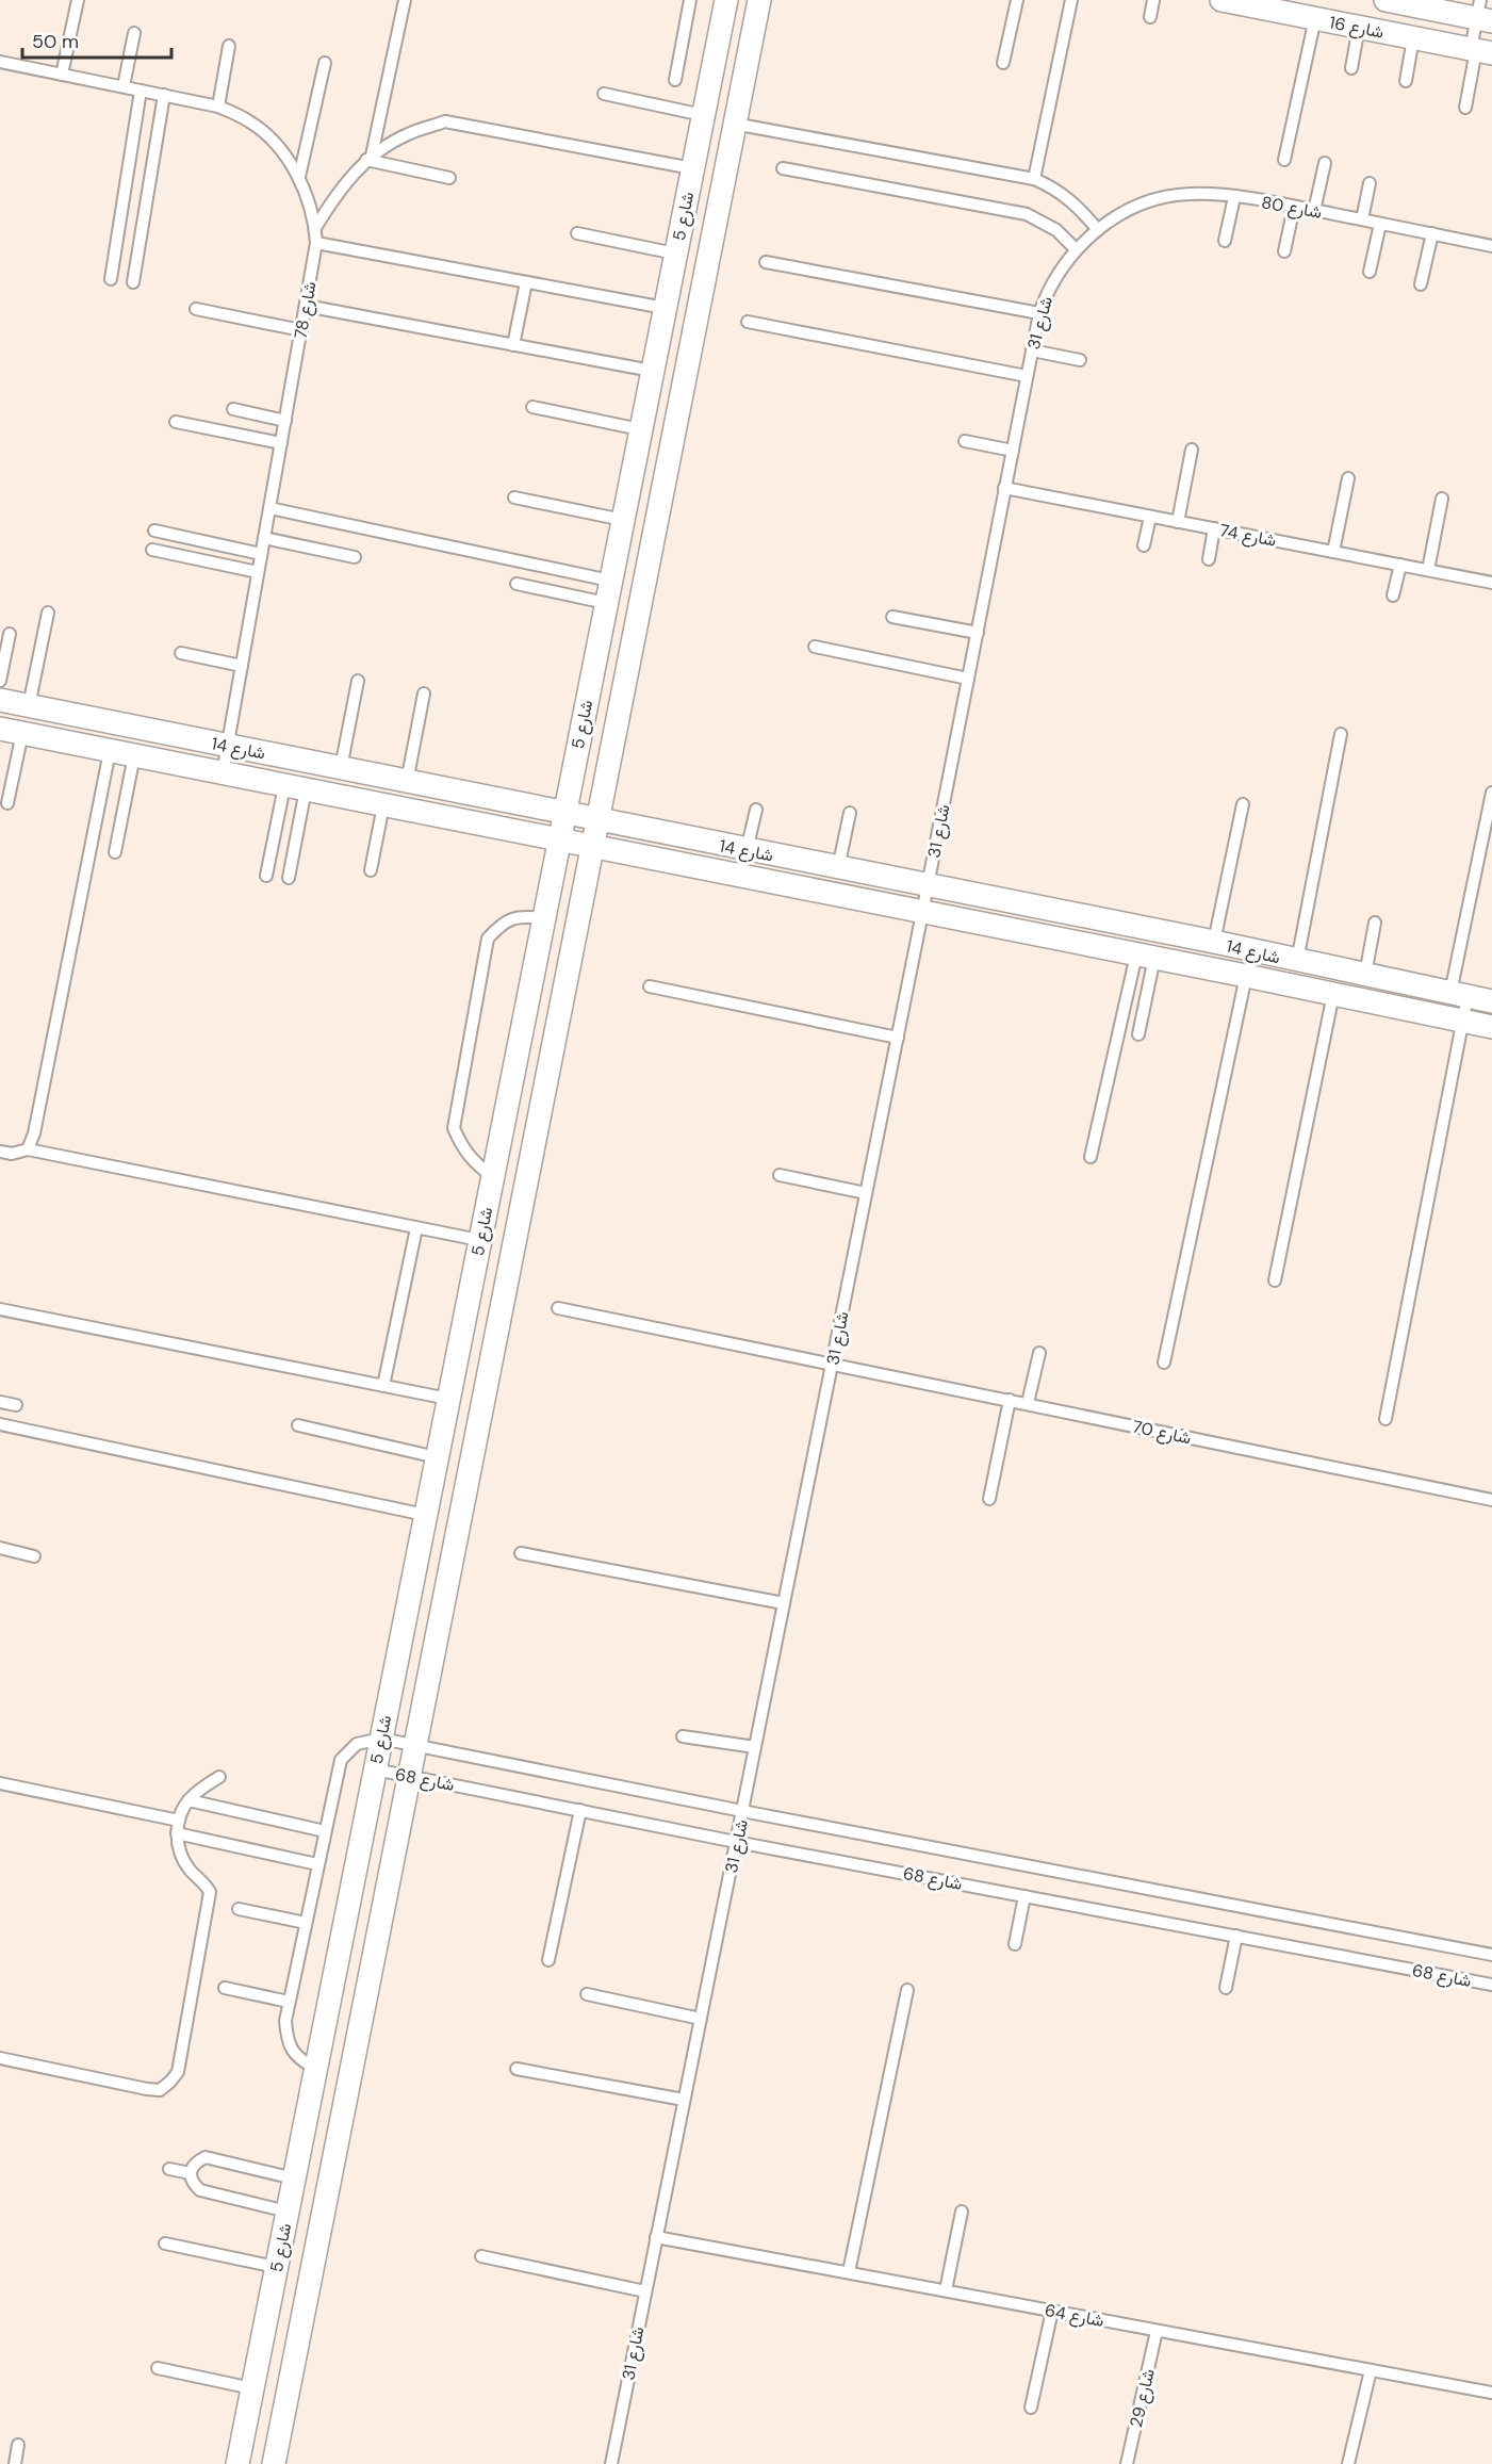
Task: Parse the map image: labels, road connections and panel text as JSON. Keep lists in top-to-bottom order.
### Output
{
  "streets": {
    "street": ["شارع 16", "شارع 5", "شارع 14"],
    "lane": [
      "شارع 80",
      "شارع 78",
      "شارع 31",
      "شارع 74",
      "شارع 70",
      "شارع 68",
      "شارع 64",
      "شارع 29"
    ]
  },
  "crossings": [
    ["شارع 80", "شارع 31"],
    ["شارع 5", "شارع 14"],
    ["شارع 5", "شارع 68"],
    ["شارع 78", "شارع 14"],
    ["شارع 31", "شارع 74"],
    ["شارع 31", "شارع 14"],
    ["شارع 31", "شارع 70"],
    ["شارع 31", "شارع 68"],
    ["شارع 31", "شارع 64"],
    ["شارع 64", "شارع 29"]
  ],
  "scale_bar": "50 m"
}
